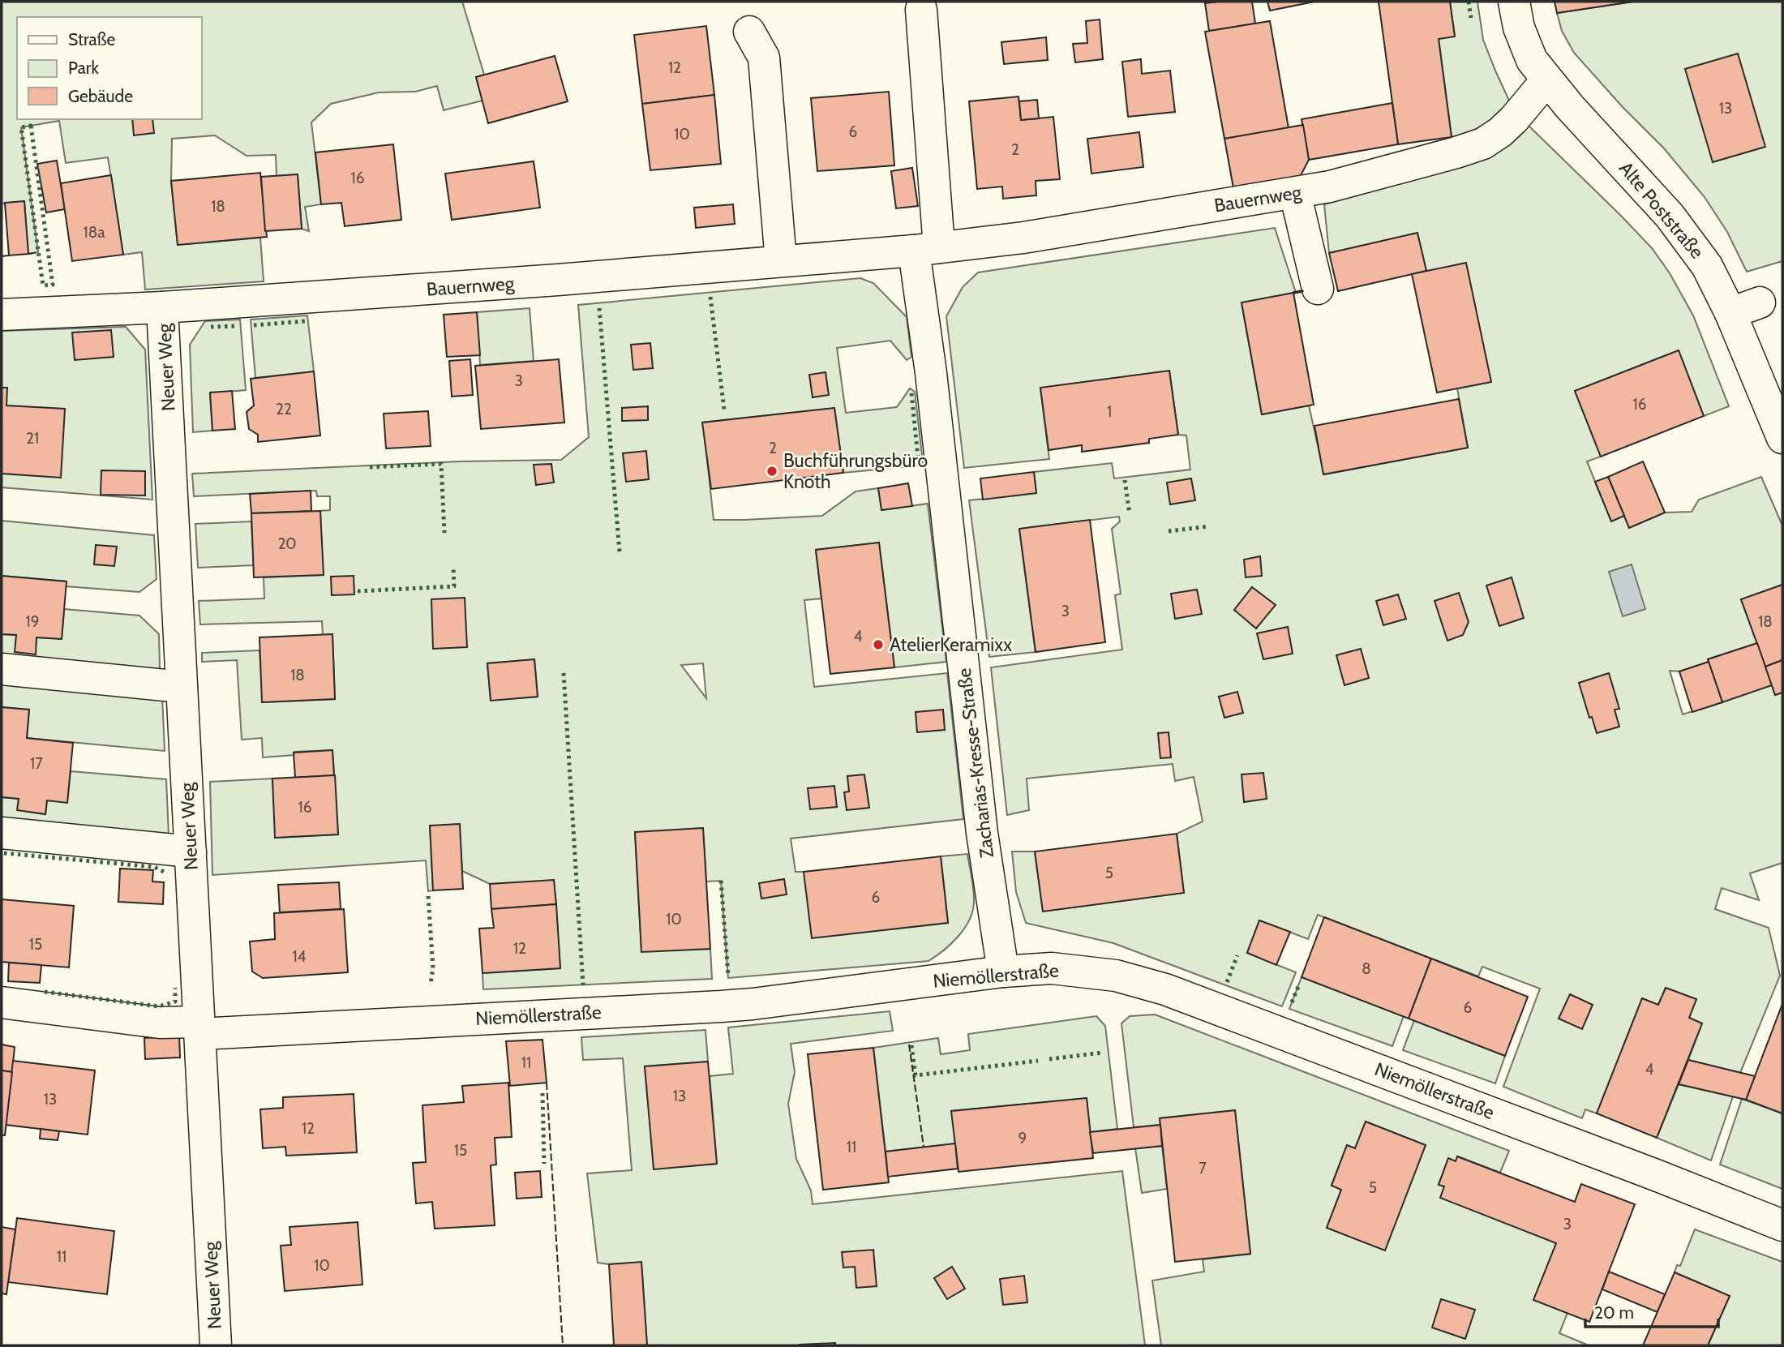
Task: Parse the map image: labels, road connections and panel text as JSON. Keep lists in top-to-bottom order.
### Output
{
  "streets": {
    "street": [
      "Bauernweg",
      "Alte Poststraße",
      "Neuer Weg",
      "Zacharias-Kresse-Straße",
      "Niemöllerstraße"
    ]
  },
  "crossings": [
    ["Bauernweg", "Alte Poststraße"],
    ["Bauernweg", "Neuer Weg"],
    ["Bauernweg", "Zacharias-Kresse-Straße"],
    ["Neuer Weg", "Niemöllerstraße"],
    ["Zacharias-Kresse-Straße", "Niemöllerstraße"]
  ],
  "places": ["Buchführungsbüro Knoth", "AtelierKeramixx"],
  "house_numbers": [
    "12",
    "13",
    "6",
    "10",
    "2",
    "16",
    "18",
    "18a",
    "3",
    "16",
    "22",
    "1",
    "21",
    "2",
    "20",
    "3",
    "19",
    "18",
    "4",
    "18",
    "17",
    "16",
    "5",
    "6",
    "10",
    "15",
    "12",
    "14",
    "8",
    "6",
    "11",
    "4",
    "13",
    "13",
    "12",
    "9",
    "11",
    "15",
    "7",
    "5",
    "3",
    "11",
    "10"
  ],
  "legend": ["Straße", "Park", "Gebäude"],
  "scale_bar": "20 m"
}
